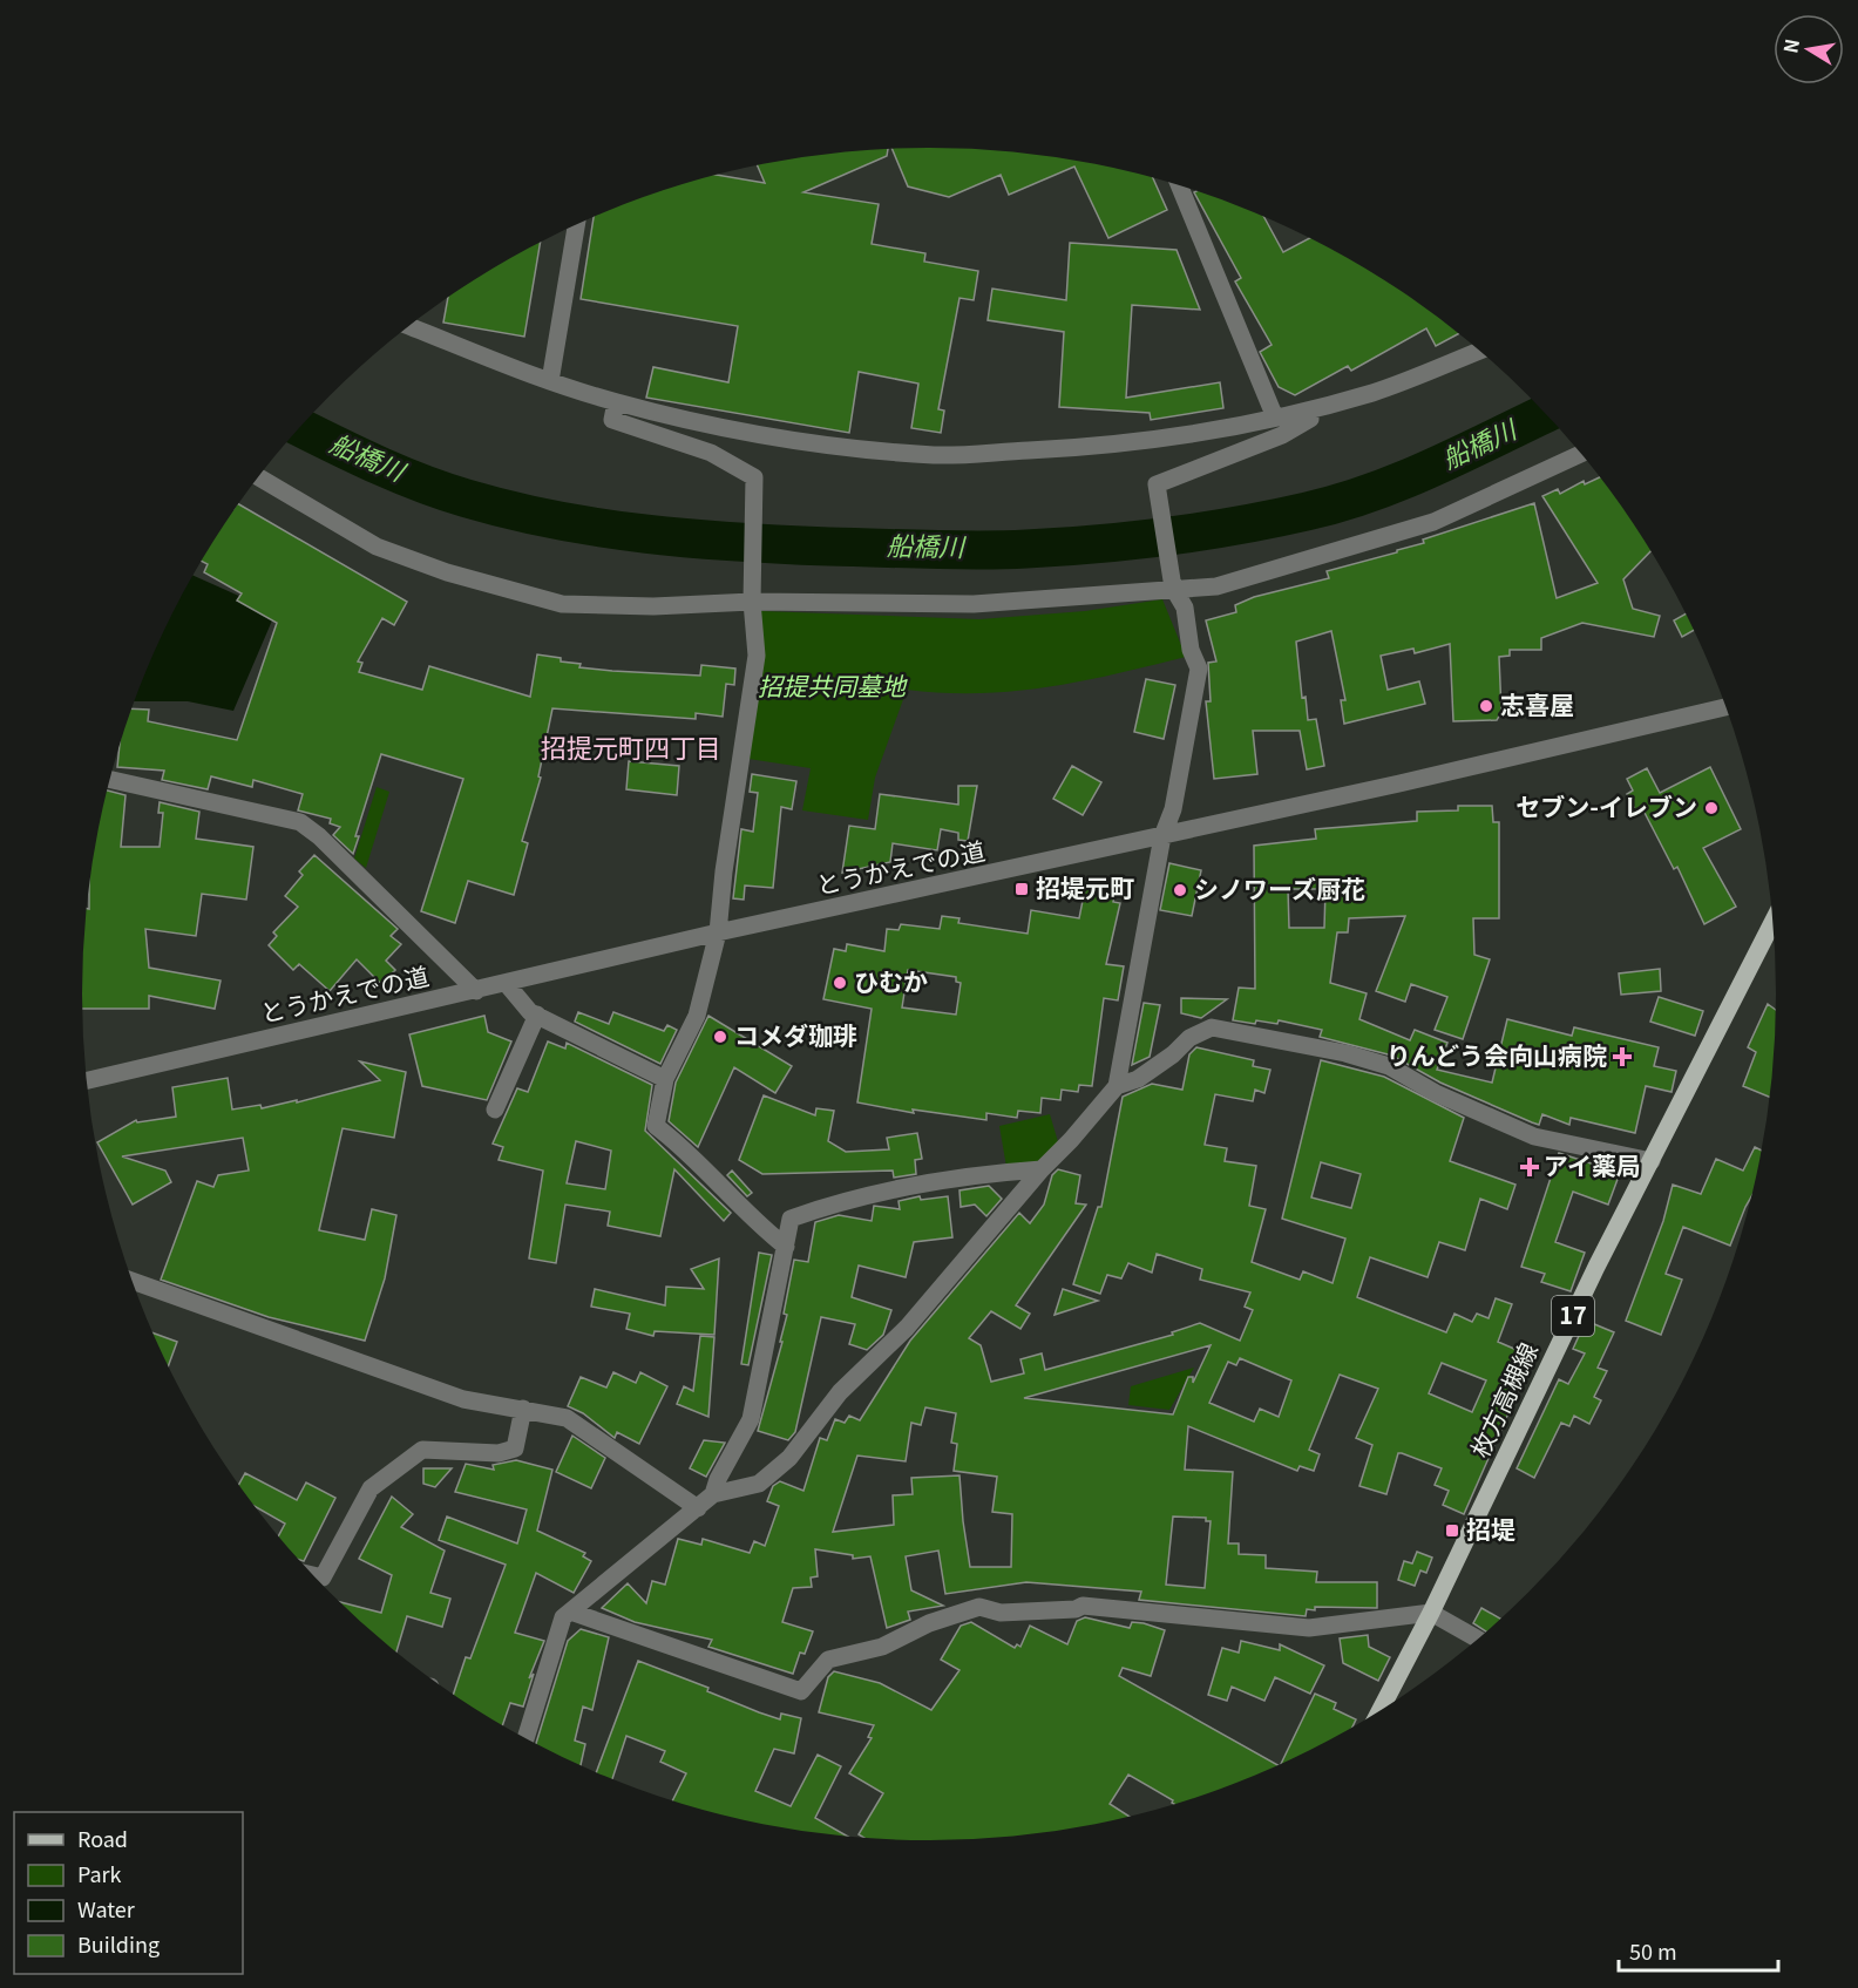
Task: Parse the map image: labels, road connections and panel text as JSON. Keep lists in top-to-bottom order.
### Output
{
  "streets": {
    "main road": ["17", "枚方高槻線"],
    "street": ["とうかえでの道"]
  },
  "districts": ["招提元町四丁目"],
  "water": ["船橋川"],
  "parks": ["招提共同墓地"],
  "places": {
    "other": [
      "志喜屋",
      "セブン-イレブン",
      "シノワーズ厨花",
      "ひむか",
      "コメダ珈琲"
    ],
    "transit": ["招堤元町", "招堤"],
    "health": ["りんどう会向山病院", "アイ薬局"]
  },
  "legend": [
    "Road",
    "Park",
    "Water",
    "Building"
  ],
  "scale_bar": "50 m",
  "north": "left"
}
